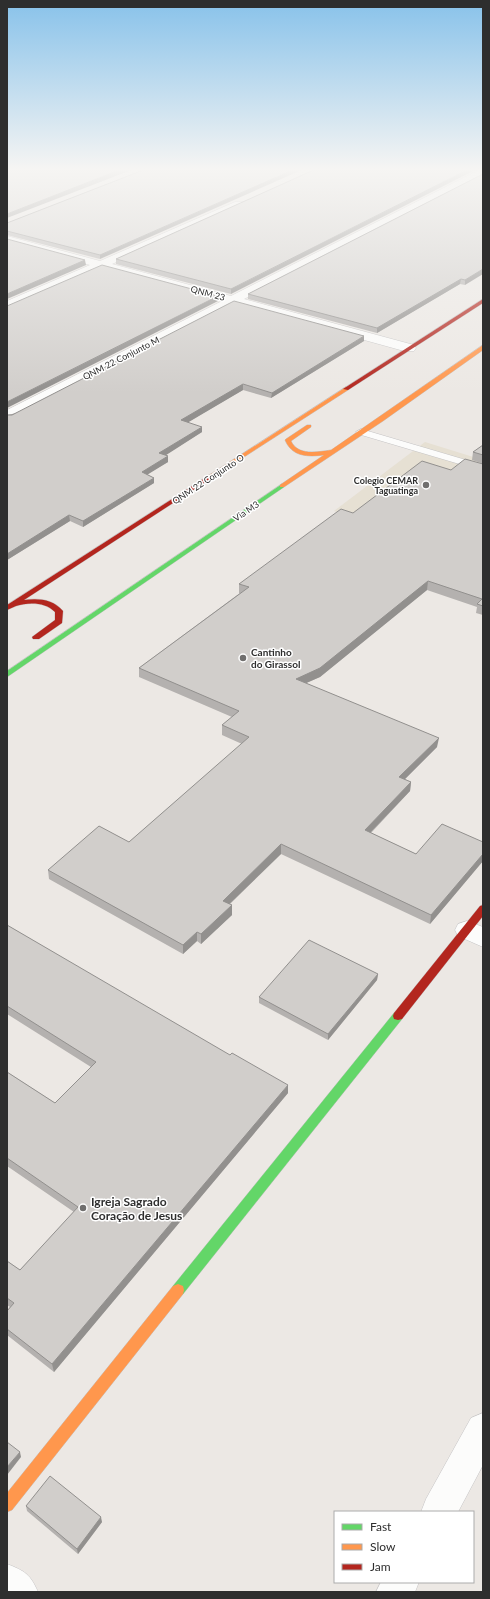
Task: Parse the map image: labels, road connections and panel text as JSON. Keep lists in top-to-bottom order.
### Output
{
  "streets": {
    "main road": ["QNM 22 Conjunto O", "Via M3"],
    "street": ["QNM 23", "QNM 22 Conjunto M"]
  },
  "crossings": [
    ["QNM 23", "QNM 22 Conjunto M"],
    ["QNM 23", "QNM 22 Conjunto O"]
  ],
  "places": ["Colegio CEMAR Taguatinga", "Cantinho do Girassol", "Igreja Sagrado Coração de Jesus"],
  "legend": ["Fast", "Slow", "Jam"]
}
